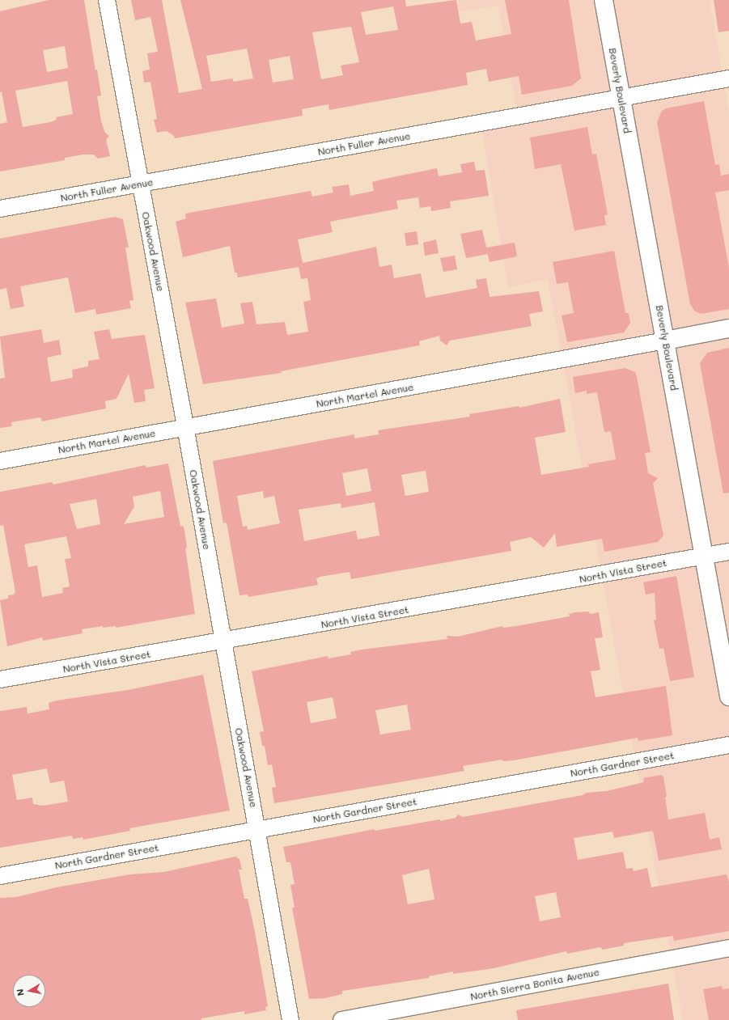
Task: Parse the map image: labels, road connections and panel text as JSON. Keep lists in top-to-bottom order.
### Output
{
  "streets": {
    "main road": ["Beverly Boulevard", "North Martel Avenue"],
    "street": [
      "North Fuller Avenue",
      "Oakwood Avenue",
      "North Vista Street",
      "North Gardner Street",
      "North Sierra Bonita Avenue"
    ]
  },
  "crossings": [
    ["Beverly Boulevard", "North Fuller Avenue"],
    ["Beverly Boulevard", "North Martel Avenue"],
    ["Beverly Boulevard", "North Vista Street"],
    ["North Fuller Avenue", "Oakwood Avenue"],
    ["Oakwood Avenue", "North Martel Avenue"],
    ["Oakwood Avenue", "North Vista Street"],
    ["Oakwood Avenue", "North Gardner Street"]
  ],
  "north": "left"
}
